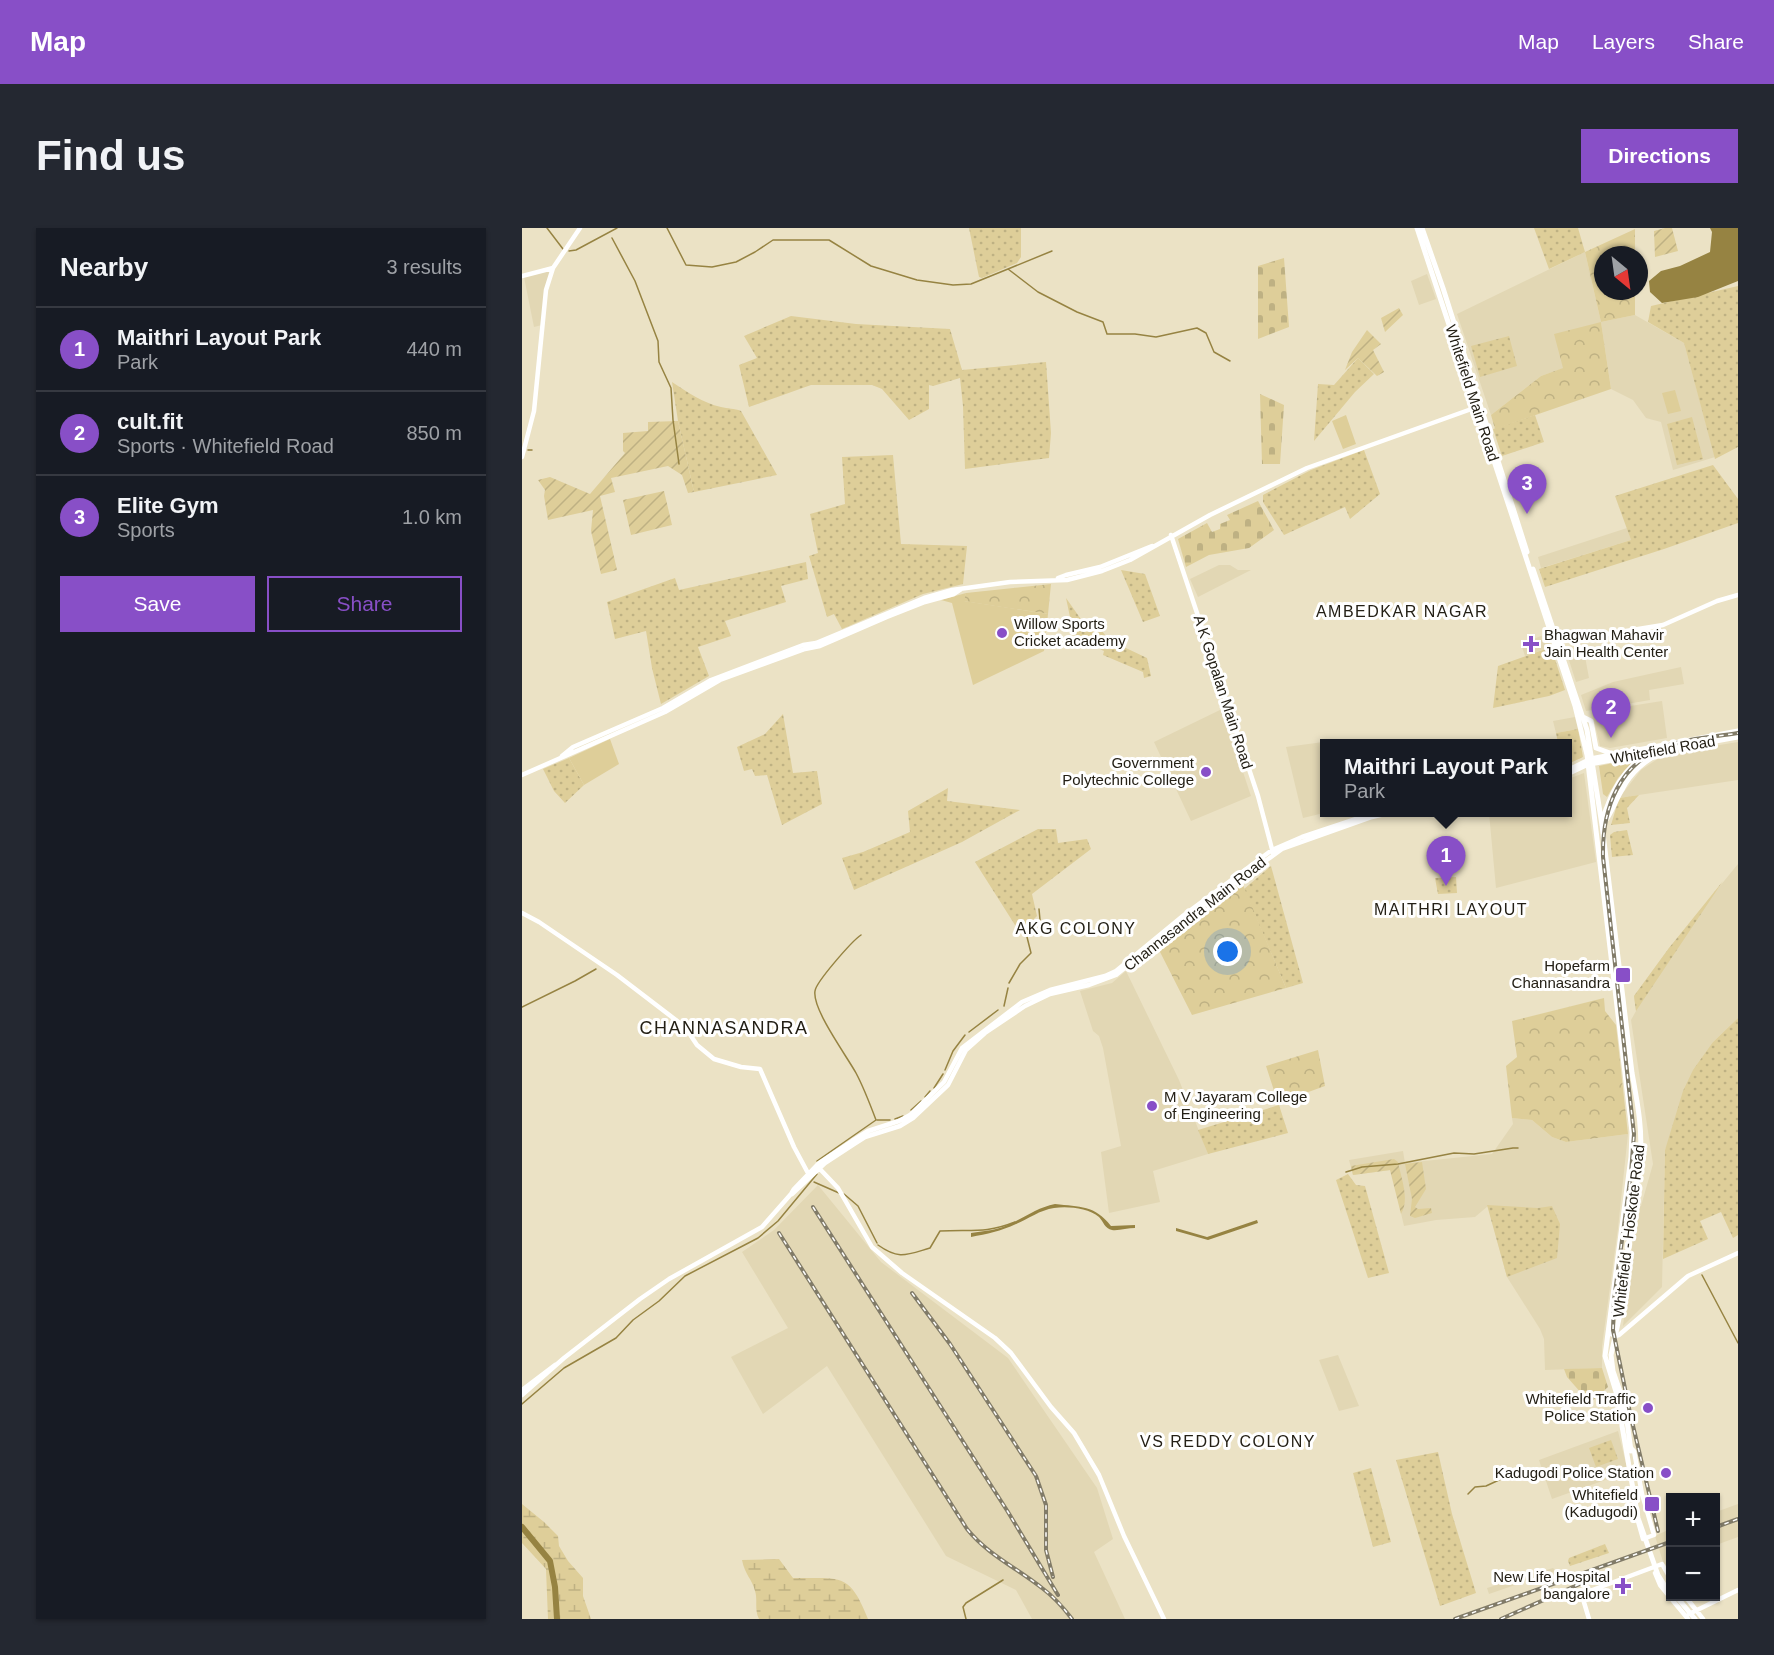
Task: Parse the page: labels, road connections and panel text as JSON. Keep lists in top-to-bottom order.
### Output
{
  "streets": {
    "main road": ["Whitefield Main Road", "Whitefield Road", "Whitefield - Hoskote Road"],
    "street": ["A K Gopalan Main Road", "Channasandra Main Road"]
  },
  "crossings": [
    ["Whitefield Main Road", "Whitefield Road"],
    ["Whitefield Main Road", "Whitefield - Hoskote Road"],
    ["A K Gopalan Main Road", "Channasandra Main Road"],
    ["Whitefield Road", "Whitefield - Hoskote Road"]
  ],
  "districts": [
    "AMBEDKAR NAGAR",
    "MAITHRI LAYOUT",
    "AKG COLONY",
    "CHANNASANDRA",
    "VS REDDY COLONY"
  ],
  "places": {
    "other": [
      "Willow Sports Cricket academy",
      "Government Polytechnic College",
      "M V Jayaram College of Engineering",
      "Whitefield Traffic Police Station",
      "Kadugodi Police Station"
    ],
    "health": ["Bhagwan Mahavir Jain Health Center", "New Life Hospital bangalore"],
    "transit": ["Hopefarm Channasandra", "Whitefield (Kadugodi)"]
  },
  "north": "bottom right",
  "page": {
    "header": "Map",
    "nav": ["Map", "Layers", "Share"],
    "buttons": [
      "Directions",
      ["Save", "Share"]
    ],
    "title": "Find us",
    "heading": ["Nearby", "3 results"],
    "list": [
      {
        "mark": "1",
        "name": "Maithri Layout Park",
        "note": "Park",
        "value": "440 m"
      },
      {
        "mark": "2",
        "name": "cult.fit",
        "note": "Sports · Whitefield Road",
        "value": "850 m"
      },
      {
        "mark": "3",
        "name": "Elite Gym",
        "note": "Sports",
        "value": "1.0 km"
      }
    ],
    "pins": ["3", "2", "1"],
    "popup": ["Maithri Layout Park", "Park"],
    "map_buttons": ["+", "−"]
  }
}
